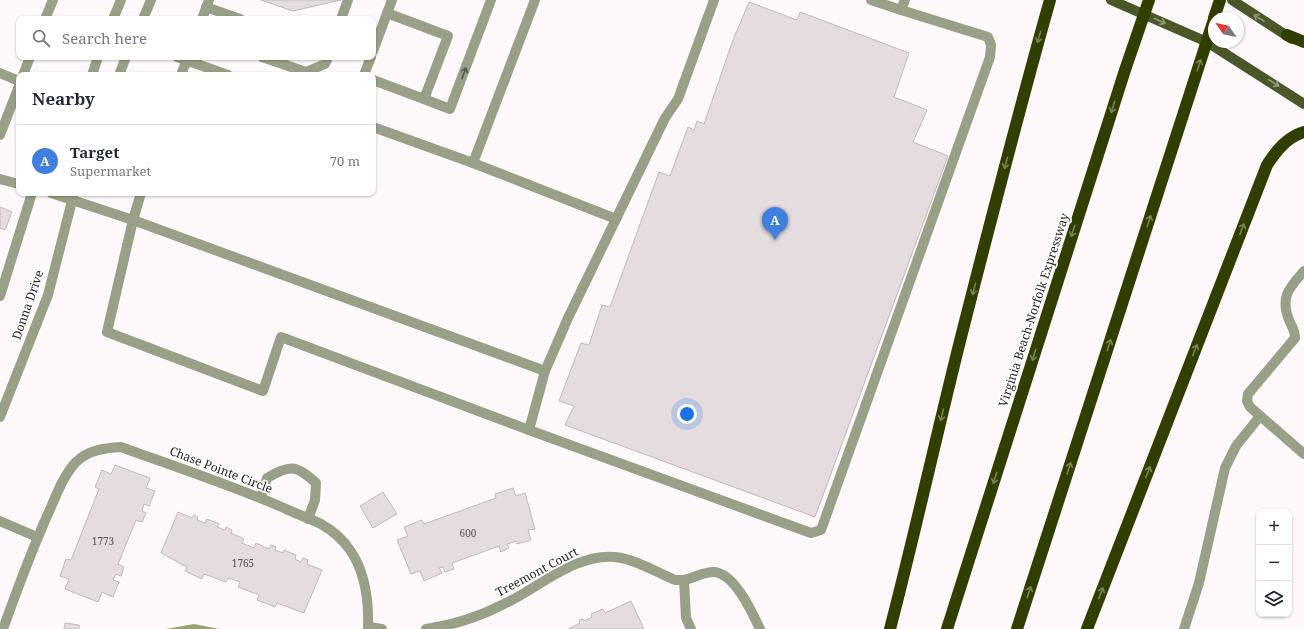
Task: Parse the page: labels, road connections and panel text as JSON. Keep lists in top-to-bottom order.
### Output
{
  "streets": {
    "highway": ["Virginia Beach-Norfolk Expressway"],
    "street": ["Donna Drive", "Chase Pointe Circle", "Treemont Court"]
  },
  "house_numbers": ["600", "1773", "1765"],
  "north": "top left",
  "page": {
    "search": "Search here",
    "heading": "Nearby",
    "list": [
      {
        "mark": "A",
        "name": "Target",
        "note": "Supermarket",
        "value": "70 m"
      }
    ],
    "pins": "A",
    "map_buttons": ["+", "−"]
  }
}
